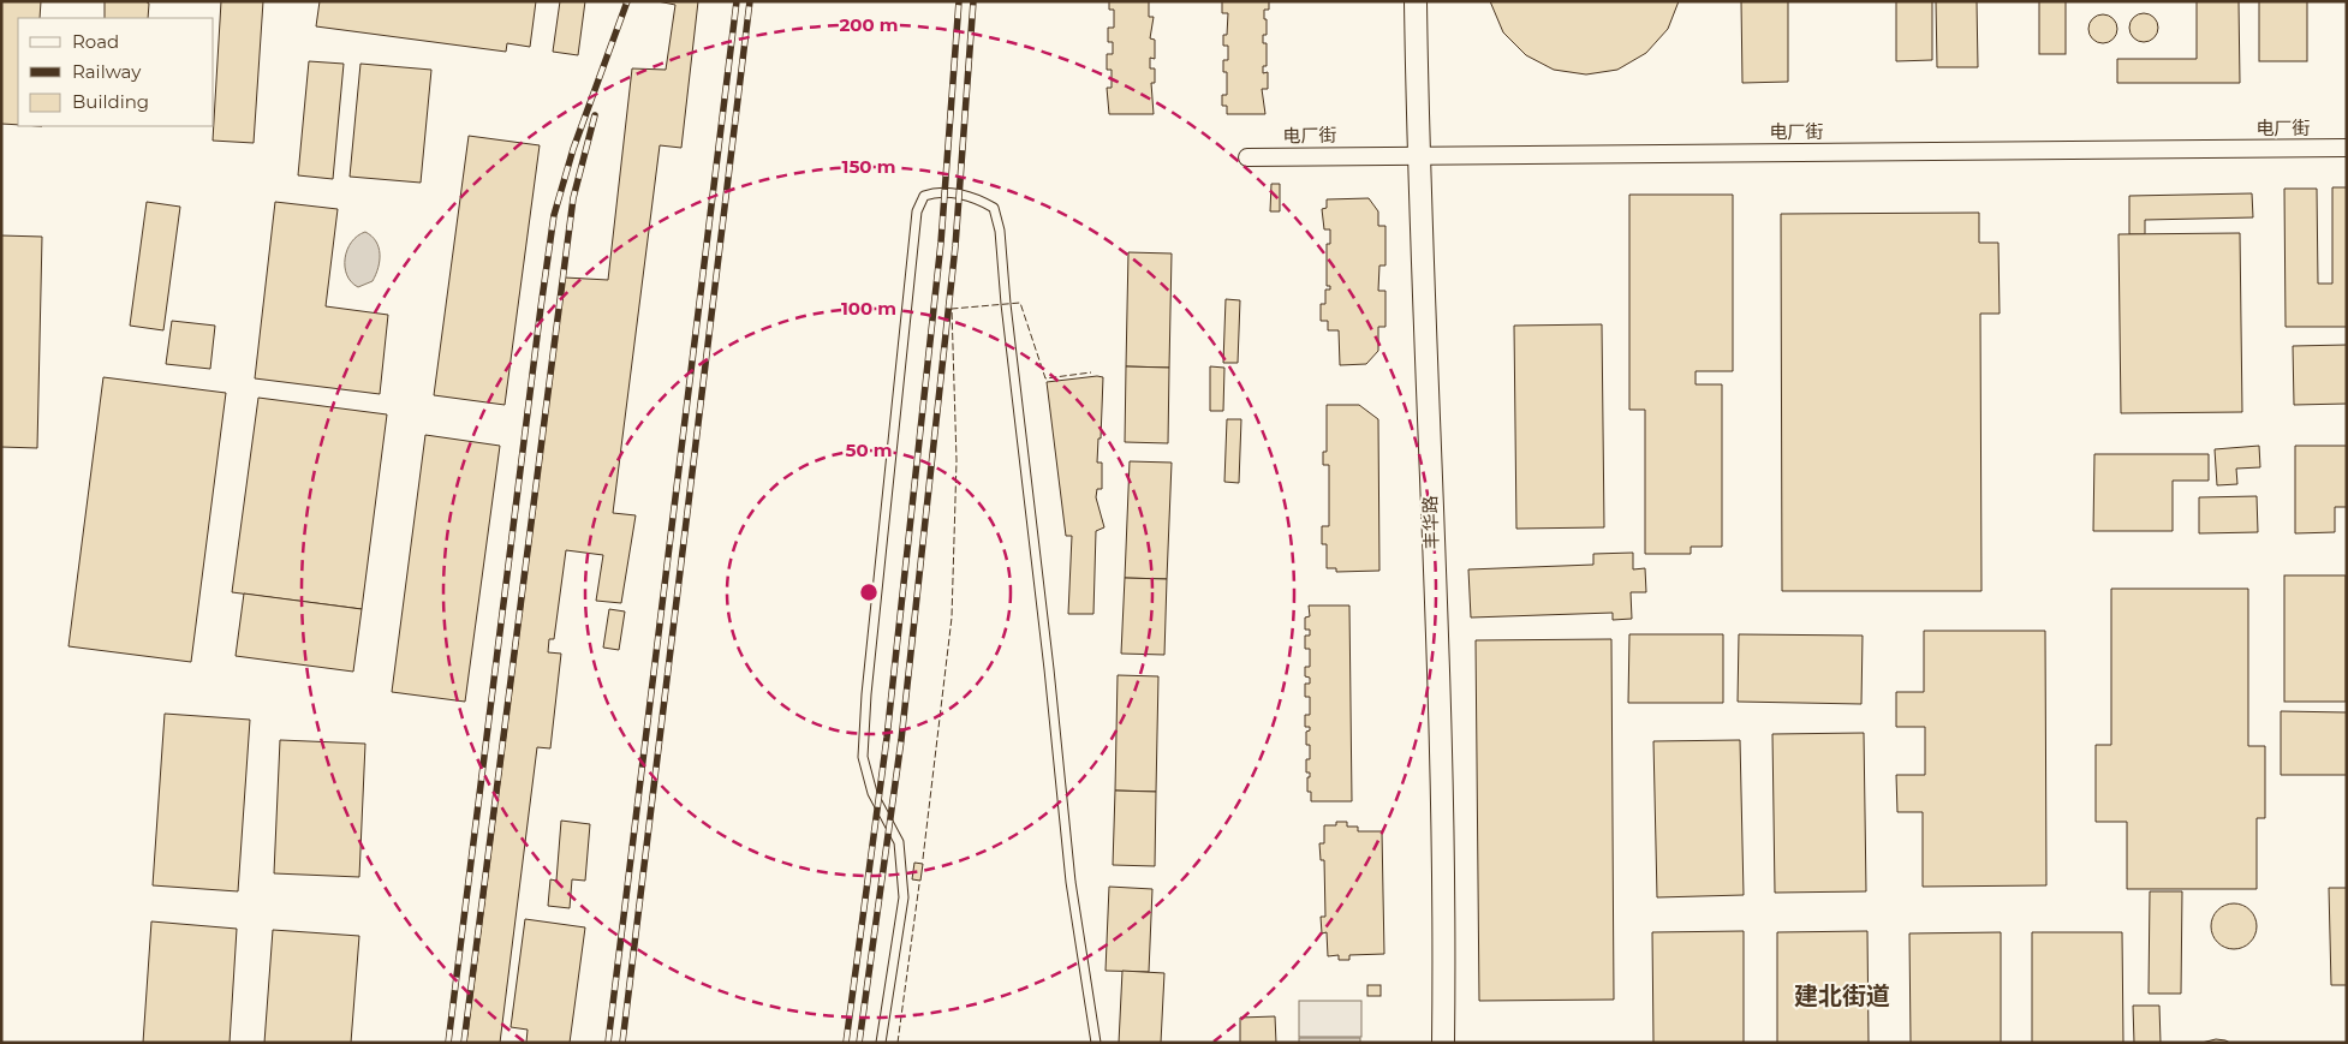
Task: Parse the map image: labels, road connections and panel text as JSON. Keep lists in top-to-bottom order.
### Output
{
  "streets": {
    "street": ["电厂街", "丰华路"]
  },
  "crossings": [
    ["电厂街", "丰华路"]
  ],
  "districts": ["建北街道"],
  "legend": ["Road", "Railway", "Building"],
  "rings": [
    "200 m",
    "150 m",
    "100 m",
    "50 m"
  ]
}
